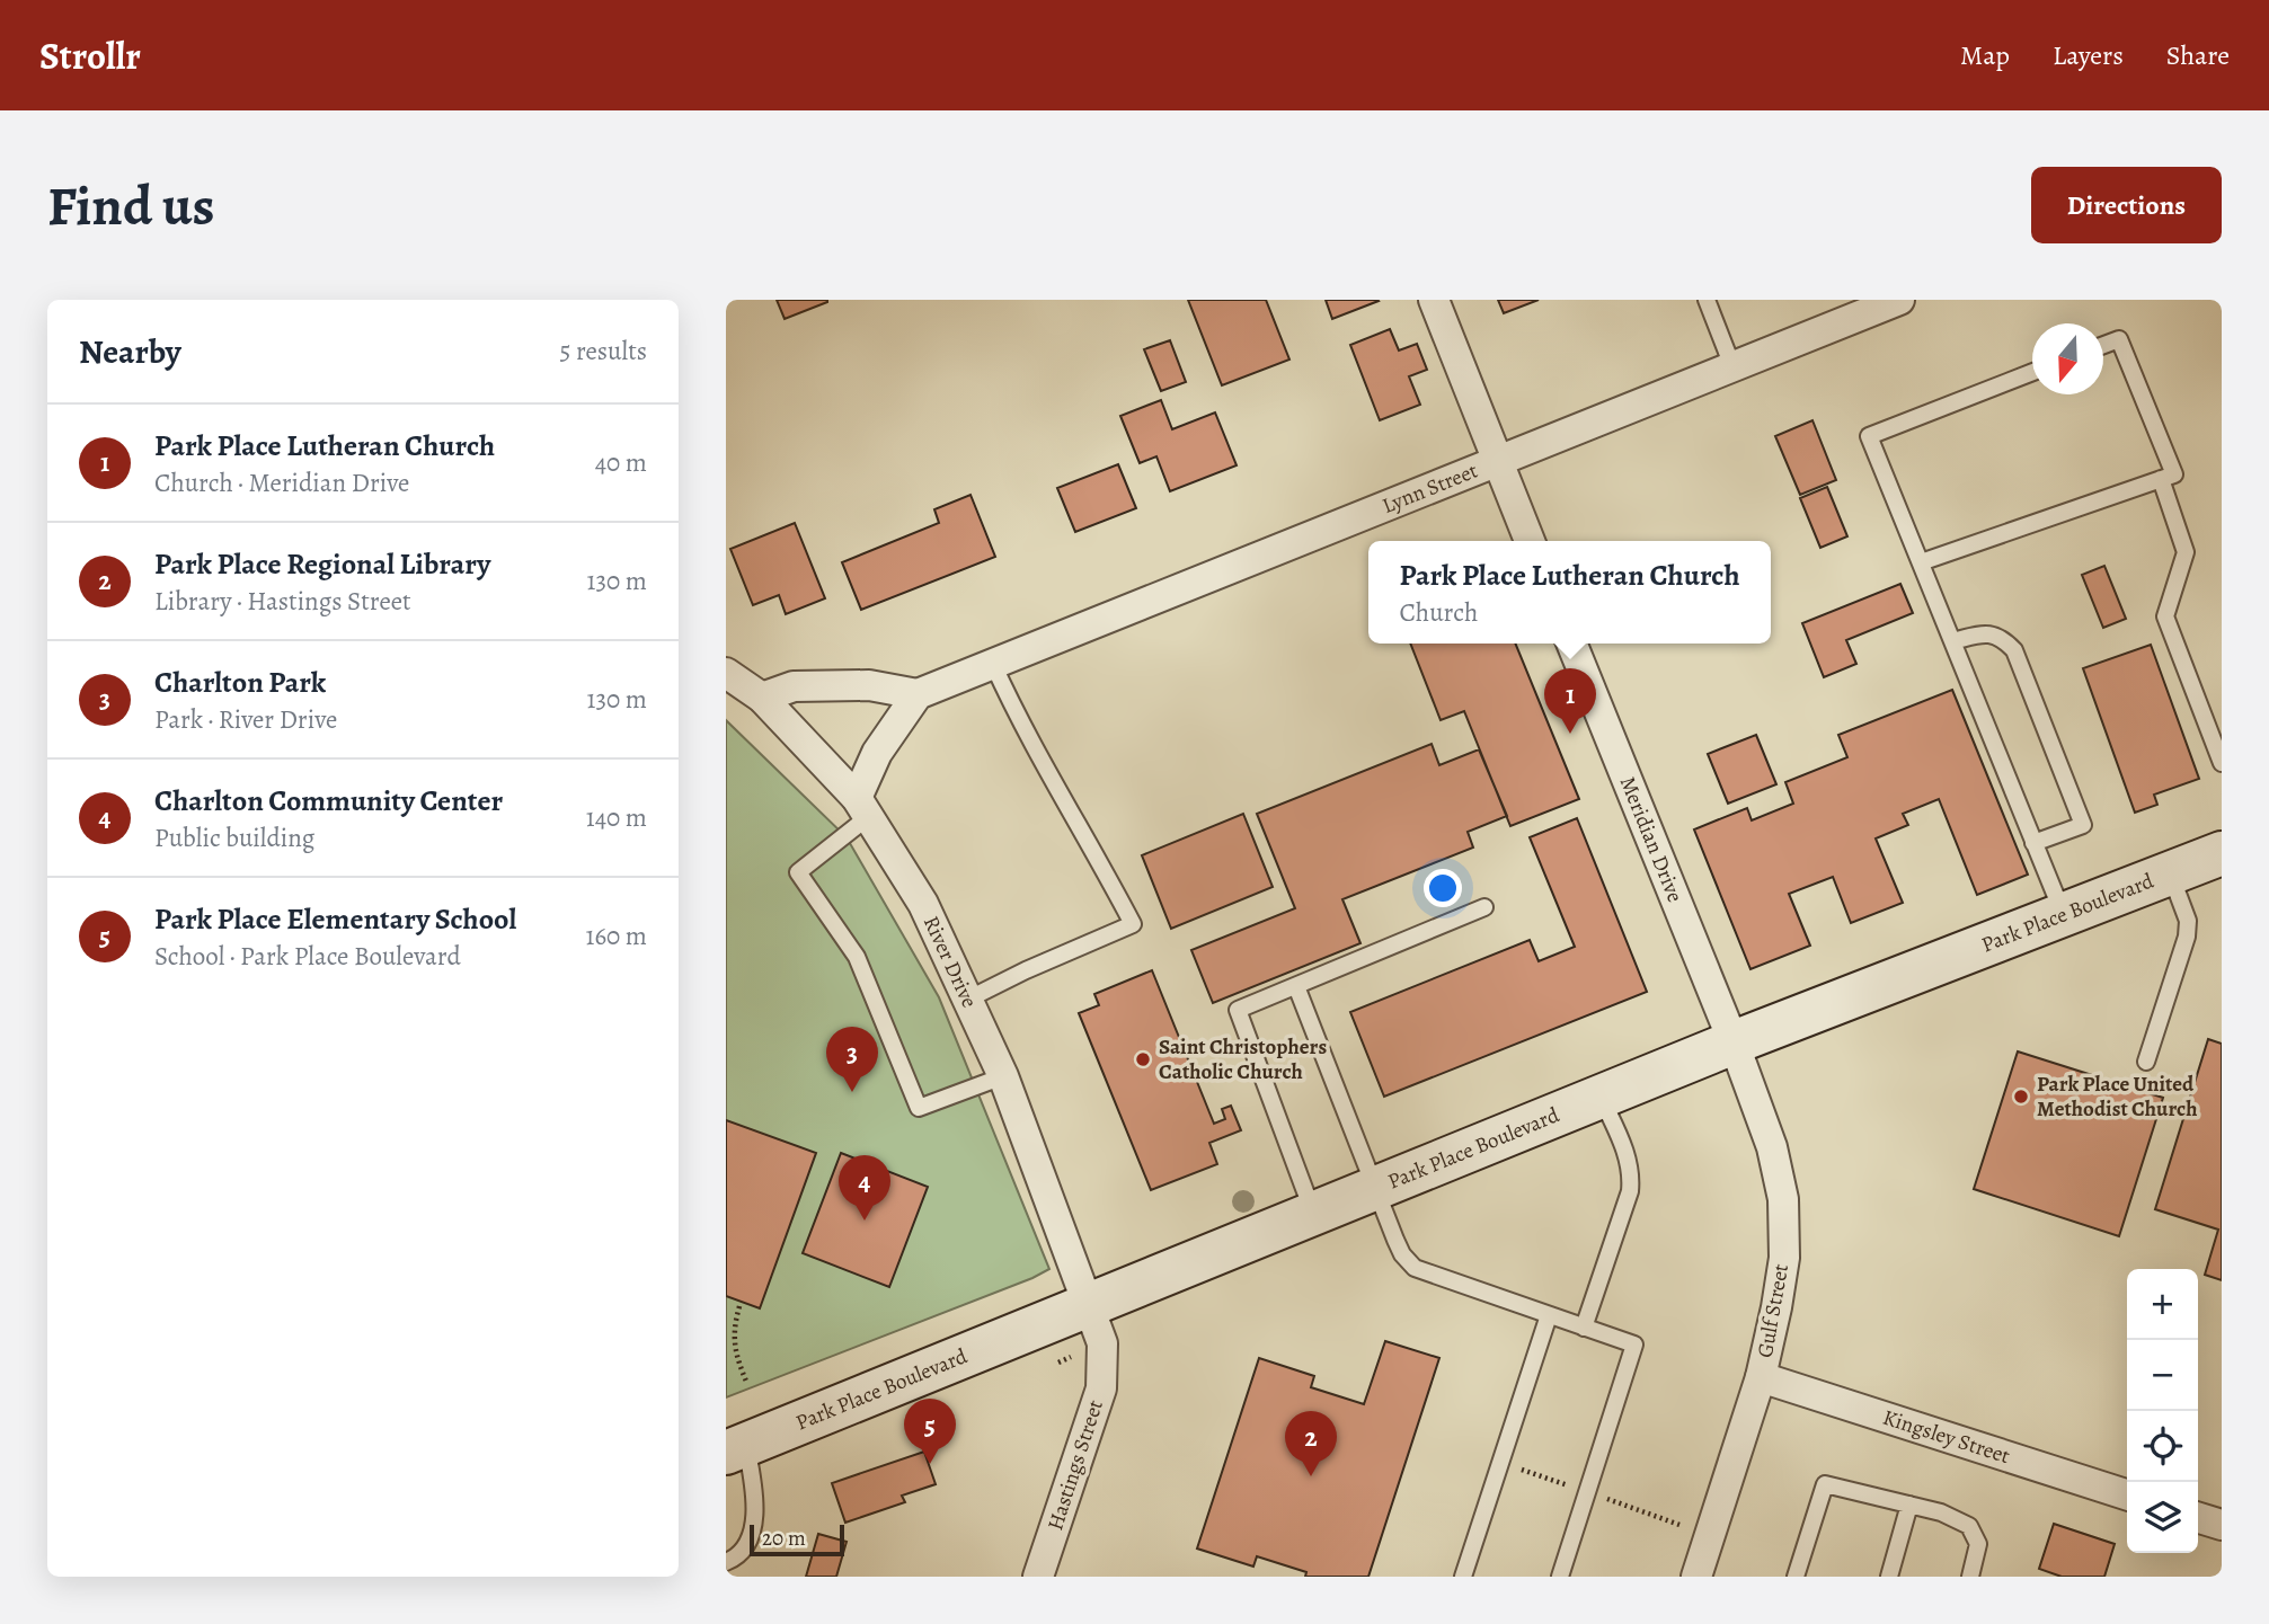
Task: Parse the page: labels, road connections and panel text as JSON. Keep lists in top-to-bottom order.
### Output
{
  "streets": {
    "street": [
      "Lynn Street",
      "Meridian Drive",
      "Park Place Boulevard",
      "River Drive",
      "Gulf Street",
      "Kingsley Street",
      "Hastings Street"
    ]
  },
  "crossings": [
    ["Meridian Drive", "Park Place Boulevard"],
    ["Meridian Drive", "Gulf Street"],
    ["Park Place Boulevard", "River Drive"],
    ["Park Place Boulevard", "Gulf Street"],
    ["Park Place Boulevard", "Hastings Street"],
    ["River Drive", "Hastings Street"],
    ["Gulf Street", "Kingsley Street"]
  ],
  "places": ["Saint Christophers Catholic Church", "Park Place United Methodist Church"],
  "scale_bar": "20 m",
  "north": "bottom",
  "page": {
    "header": "Strollr",
    "nav": ["Map", "Layers", "Share"],
    "buttons": "Directions",
    "title": "Find us",
    "heading": ["Nearby", "5 results"],
    "list": [
      {
        "mark": "1",
        "name": "Park Place Lutheran Church",
        "note": "Church · Meridian Drive",
        "value": "40 m"
      },
      {
        "mark": "2",
        "name": "Park Place Regional Library",
        "note": "Library · Hastings Street",
        "value": "130 m"
      },
      {
        "mark": "3",
        "name": "Charlton Park",
        "note": "Park · River Drive",
        "value": "130 m"
      },
      {
        "mark": "4",
        "name": "Charlton Community Center",
        "note": "Public building",
        "value": "140 m"
      },
      {
        "mark": "5",
        "name": "Park Place Elementary School",
        "note": "School · Park Place Boulevard",
        "value": "160 m"
      }
    ],
    "popup": ["Park Place Lutheran Church", "Church"],
    "pins": [
      "1",
      "3",
      "4",
      "5",
      "2"
    ],
    "map_buttons": ["+", "−"],
    "scale": "20 m"
  }
}
